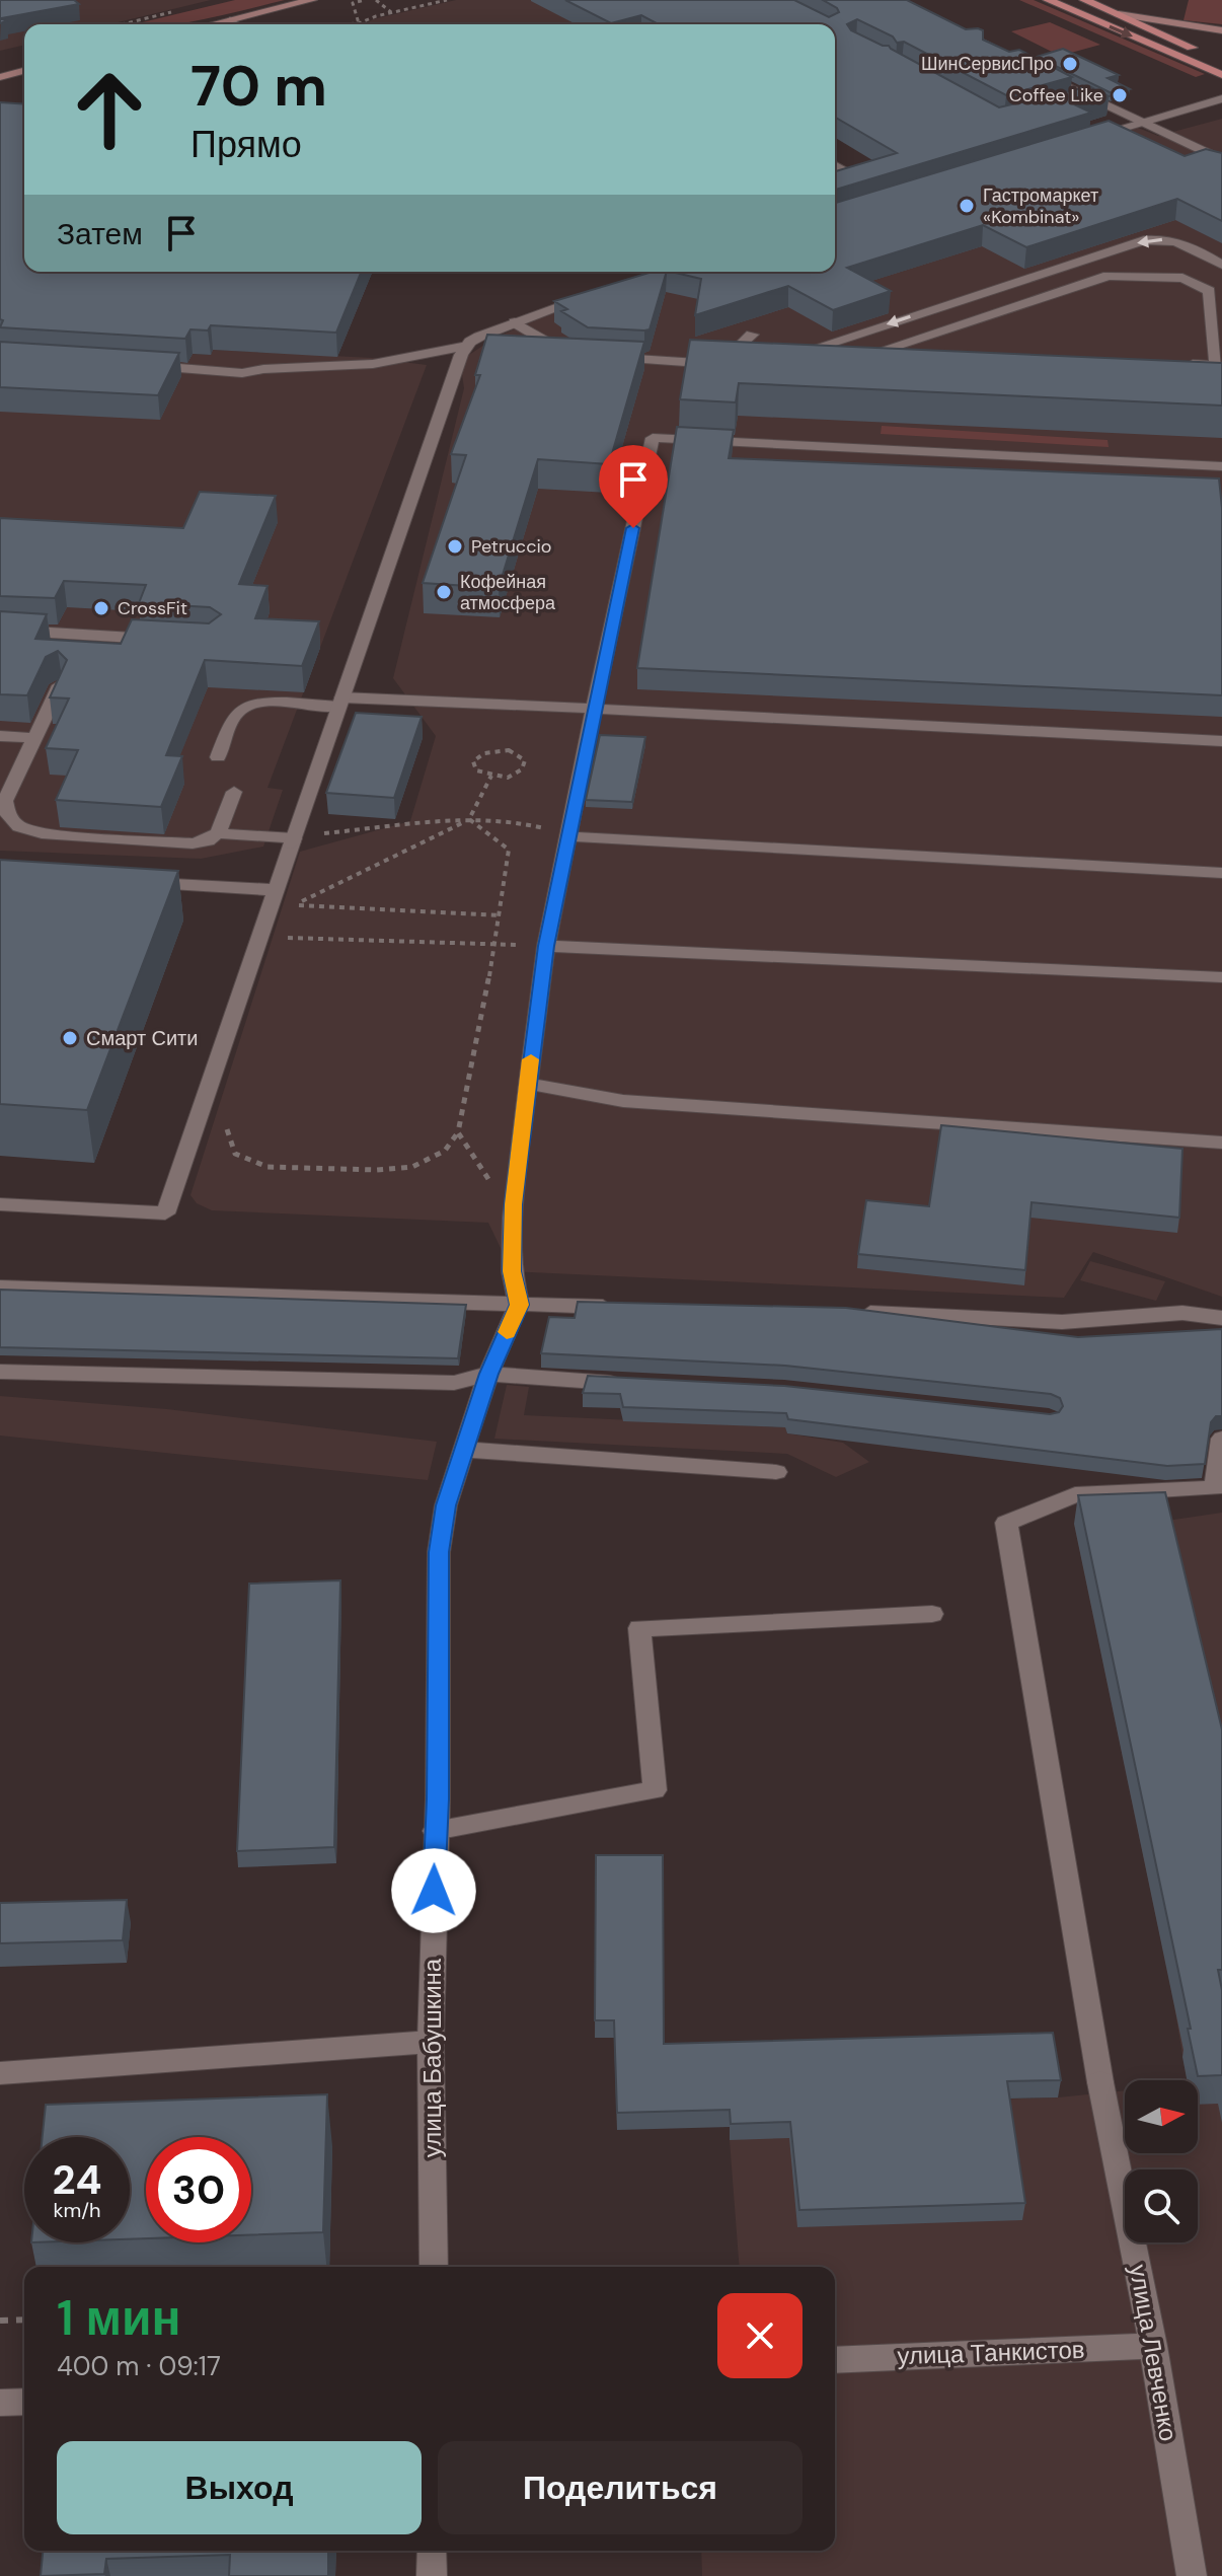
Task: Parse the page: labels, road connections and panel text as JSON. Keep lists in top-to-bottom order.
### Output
{
  "streets": {
    "street": ["улица Бабушкина", "улица Танкистов", "улица Левченко"]
  },
  "crossings": [
    ["улица Танкистов", "улица Левченко"]
  ],
  "places": [
    "ШинСервисПро",
    "Coffee Like",
    "Гастромаркет «Kombinat»",
    "Petruccio",
    "Кофейная атмосфера",
    "CrossFit",
    "Смарт Сити"
  ],
  "north": "right",
  "page": {
    "turn": ["70 m", "Прямо"],
    "then": "Затем",
    "speed": "24 km/h",
    "limit": "30",
    "heading": ["1 мин", "400 m · 09:17"],
    "buttons": ["Выход", "Поделиться"]
  }
}
